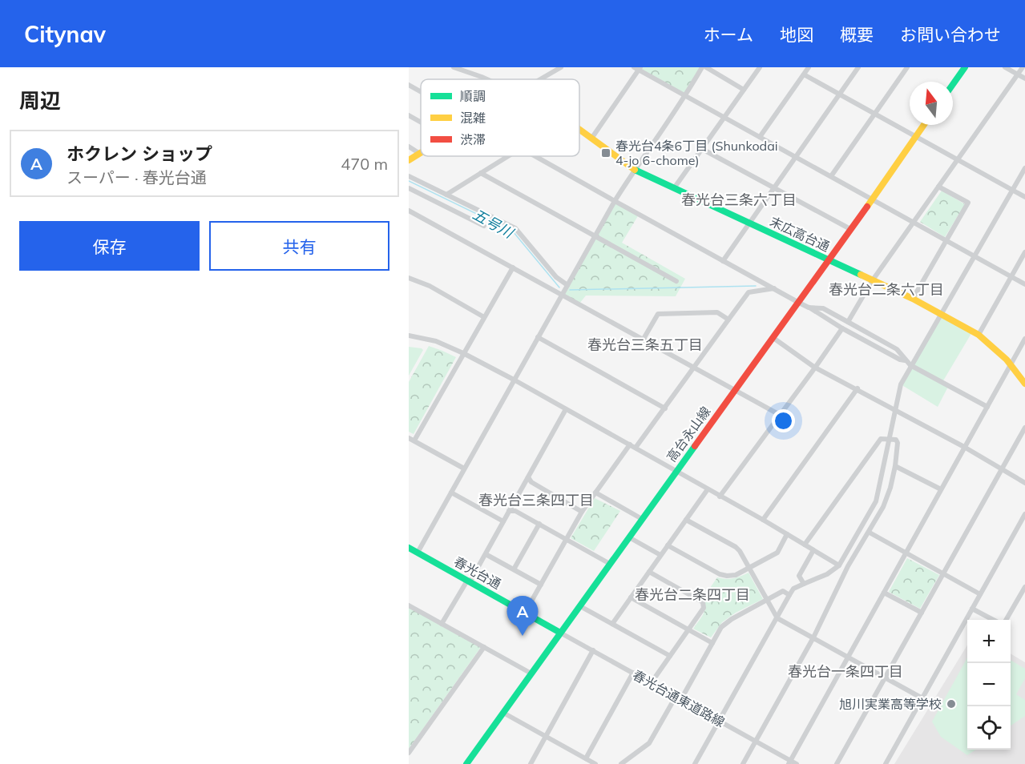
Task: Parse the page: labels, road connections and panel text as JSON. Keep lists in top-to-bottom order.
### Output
{
  "streets": {
    "street": [
      "末広高台通",
      "高台永山線",
      "春光台通",
      "春光台通東道路線"
    ]
  },
  "crossings": [
    ["末広高台通", "高台永山線"],
    ["高台永山線", "春光台通"],
    ["高台永山線", "春光台通東道路線"],
    ["春光台通", "春光台通東道路線"]
  ],
  "districts": [
    "春光台三条六丁目",
    "春光台二条六丁目",
    "春光台三条五丁目",
    "春光台三条四丁目",
    "春光台二条四丁目",
    "春光台一条四丁目"
  ],
  "water": ["五号川"],
  "places": {
    "transit": ["春光台4条6丁目 (Shunkodai 4-jo 6-chome)"],
    "other": ["旭川実業高等学校"]
  },
  "legend": ["順調", "混雑", "渋滞"],
  "north": "top",
  "page": {
    "header": "Citynav",
    "nav": [
      "ホーム",
      "地図",
      "概要",
      "お問い合わせ"
    ],
    "heading": "周辺",
    "list": [
      {
        "mark": "A",
        "name": "ホクレン ショップ",
        "note": "スーパー · 春光台通",
        "value": "470 m"
      }
    ],
    "buttons": ["保存", "共有"],
    "pins": "A",
    "map_buttons": ["+", "−"]
  }
}
